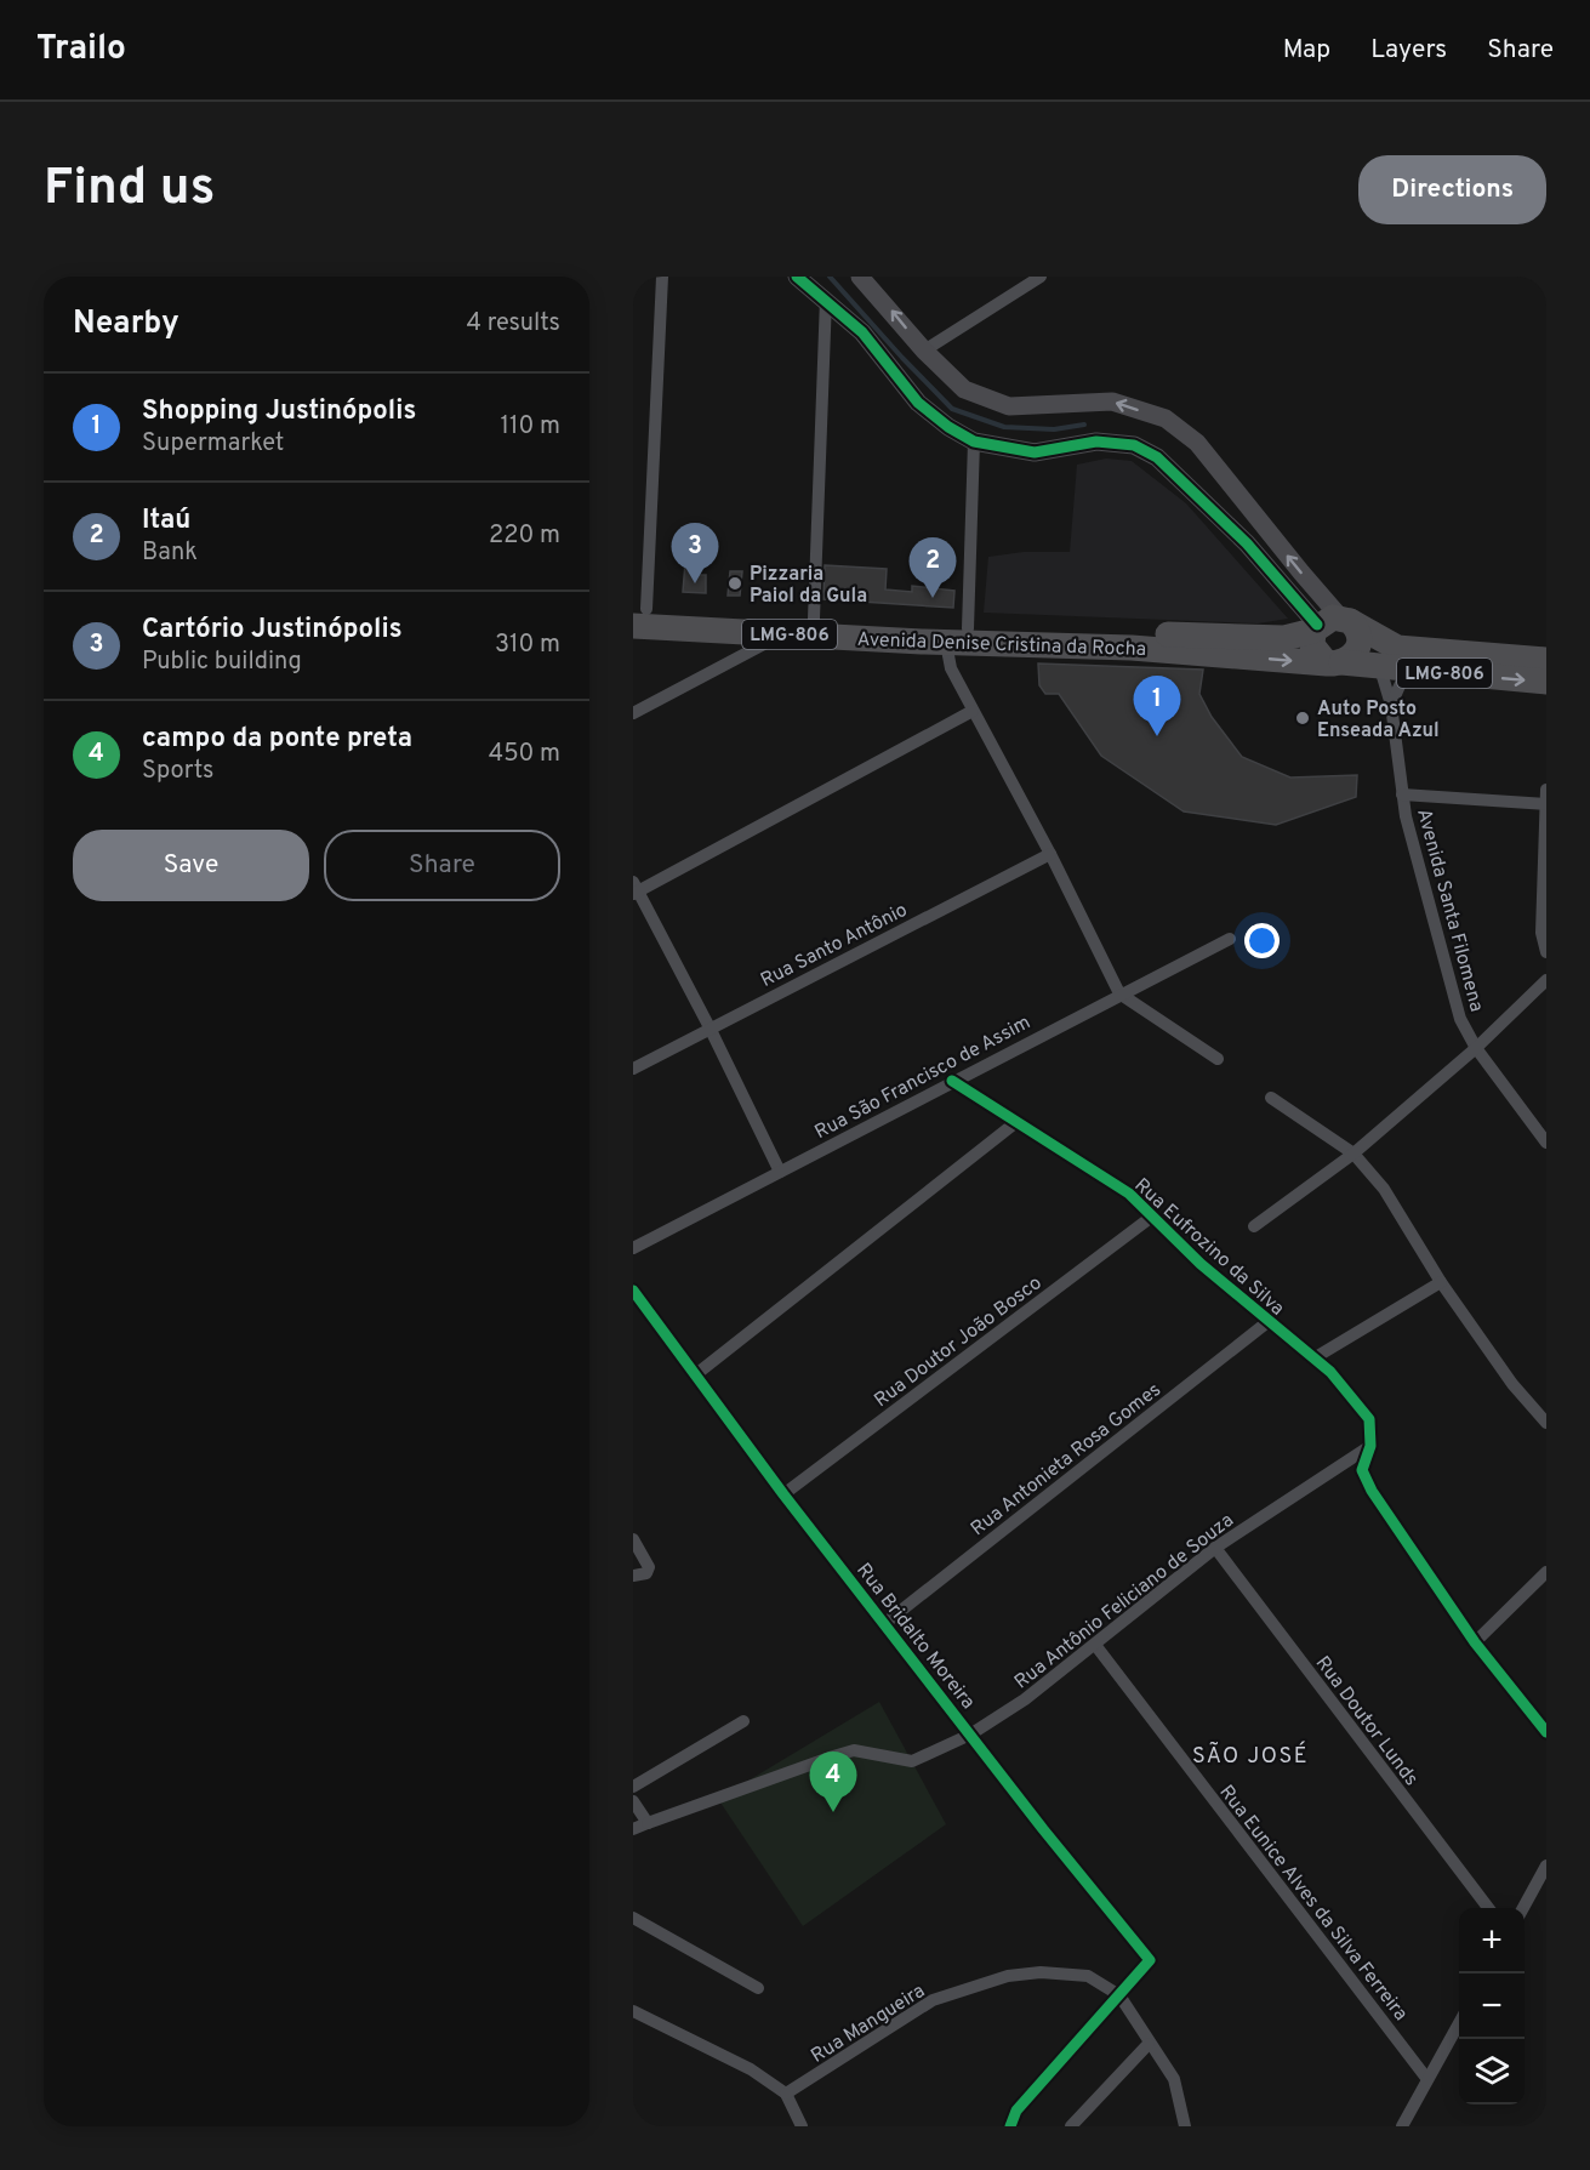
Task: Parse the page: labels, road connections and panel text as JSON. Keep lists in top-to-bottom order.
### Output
{
  "streets": {
    "highway": ["LMG-806", "Avenida Denise Cristina da Rocha"],
    "street": [
      "Avenida Santa Filomena",
      "Rua Santo Antônio",
      "Rua São Francisco de Assim",
      "Rua Eufrozino da Silva",
      "Rua Doutor João Bosco",
      "Rua Antonieta Rosa Gomes",
      "Rua Antônio Feliciano de Souza",
      "Rua Bridalto Moreira",
      "Rua Doutor Lunds",
      "Rua Eunice Alves da Silva Ferreira",
      "Rua Mangueira"
    ]
  },
  "crossings": [
    ["LMG-806", "Avenida Denise Cristina da Rocha"],
    ["Avenida Denise Cristina da Rocha", "Avenida Santa Filomena"],
    ["Rua São Francisco de Assim", "Rua Eufrozino da Silva"],
    ["Rua Eufrozino da Silva", "Rua Doutor João Bosco"],
    ["Rua Eufrozino da Silva", "Rua Antonieta Rosa Gomes"],
    ["Rua Eufrozino da Silva", "Rua Antônio Feliciano de Souza"],
    ["Rua Doutor João Bosco", "Rua Bridalto Moreira"],
    ["Rua Antonieta Rosa Gomes", "Rua Bridalto Moreira"],
    ["Rua Antônio Feliciano de Souza", "Rua Bridalto Moreira"],
    ["Rua Antônio Feliciano de Souza", "Rua Doutor Lunds"],
    ["Rua Antônio Feliciano de Souza", "Rua Eunice Alves da Silva Ferreira"],
    ["Rua Bridalto Moreira", "Rua Mangueira"]
  ],
  "districts": ["SÃO JOSÉ"],
  "places": ["Pizzaria Paiol da Gula", "Auto Posto Enseada Azul"],
  "page": {
    "header": "Trailo",
    "nav": ["Map", "Layers", "Share"],
    "buttons": [
      "Directions",
      ["Save", "Share"]
    ],
    "title": "Find us",
    "heading": ["Nearby", "4 results"],
    "list": [
      {
        "mark": "1",
        "name": "Shopping Justinópolis",
        "note": "Supermarket",
        "value": "110 m"
      },
      {
        "mark": "2",
        "name": "Itaú",
        "note": "Bank",
        "value": "220 m"
      },
      {
        "mark": "3",
        "name": "Cartório Justinópolis",
        "note": "Public building",
        "value": "310 m"
      },
      {
        "mark": "4",
        "name": "campo da ponte preta",
        "note": "Sports",
        "value": "450 m"
      }
    ],
    "pins": [
      "3",
      "2",
      "1",
      "4"
    ],
    "map_buttons": ["+", "−"]
  }
}
